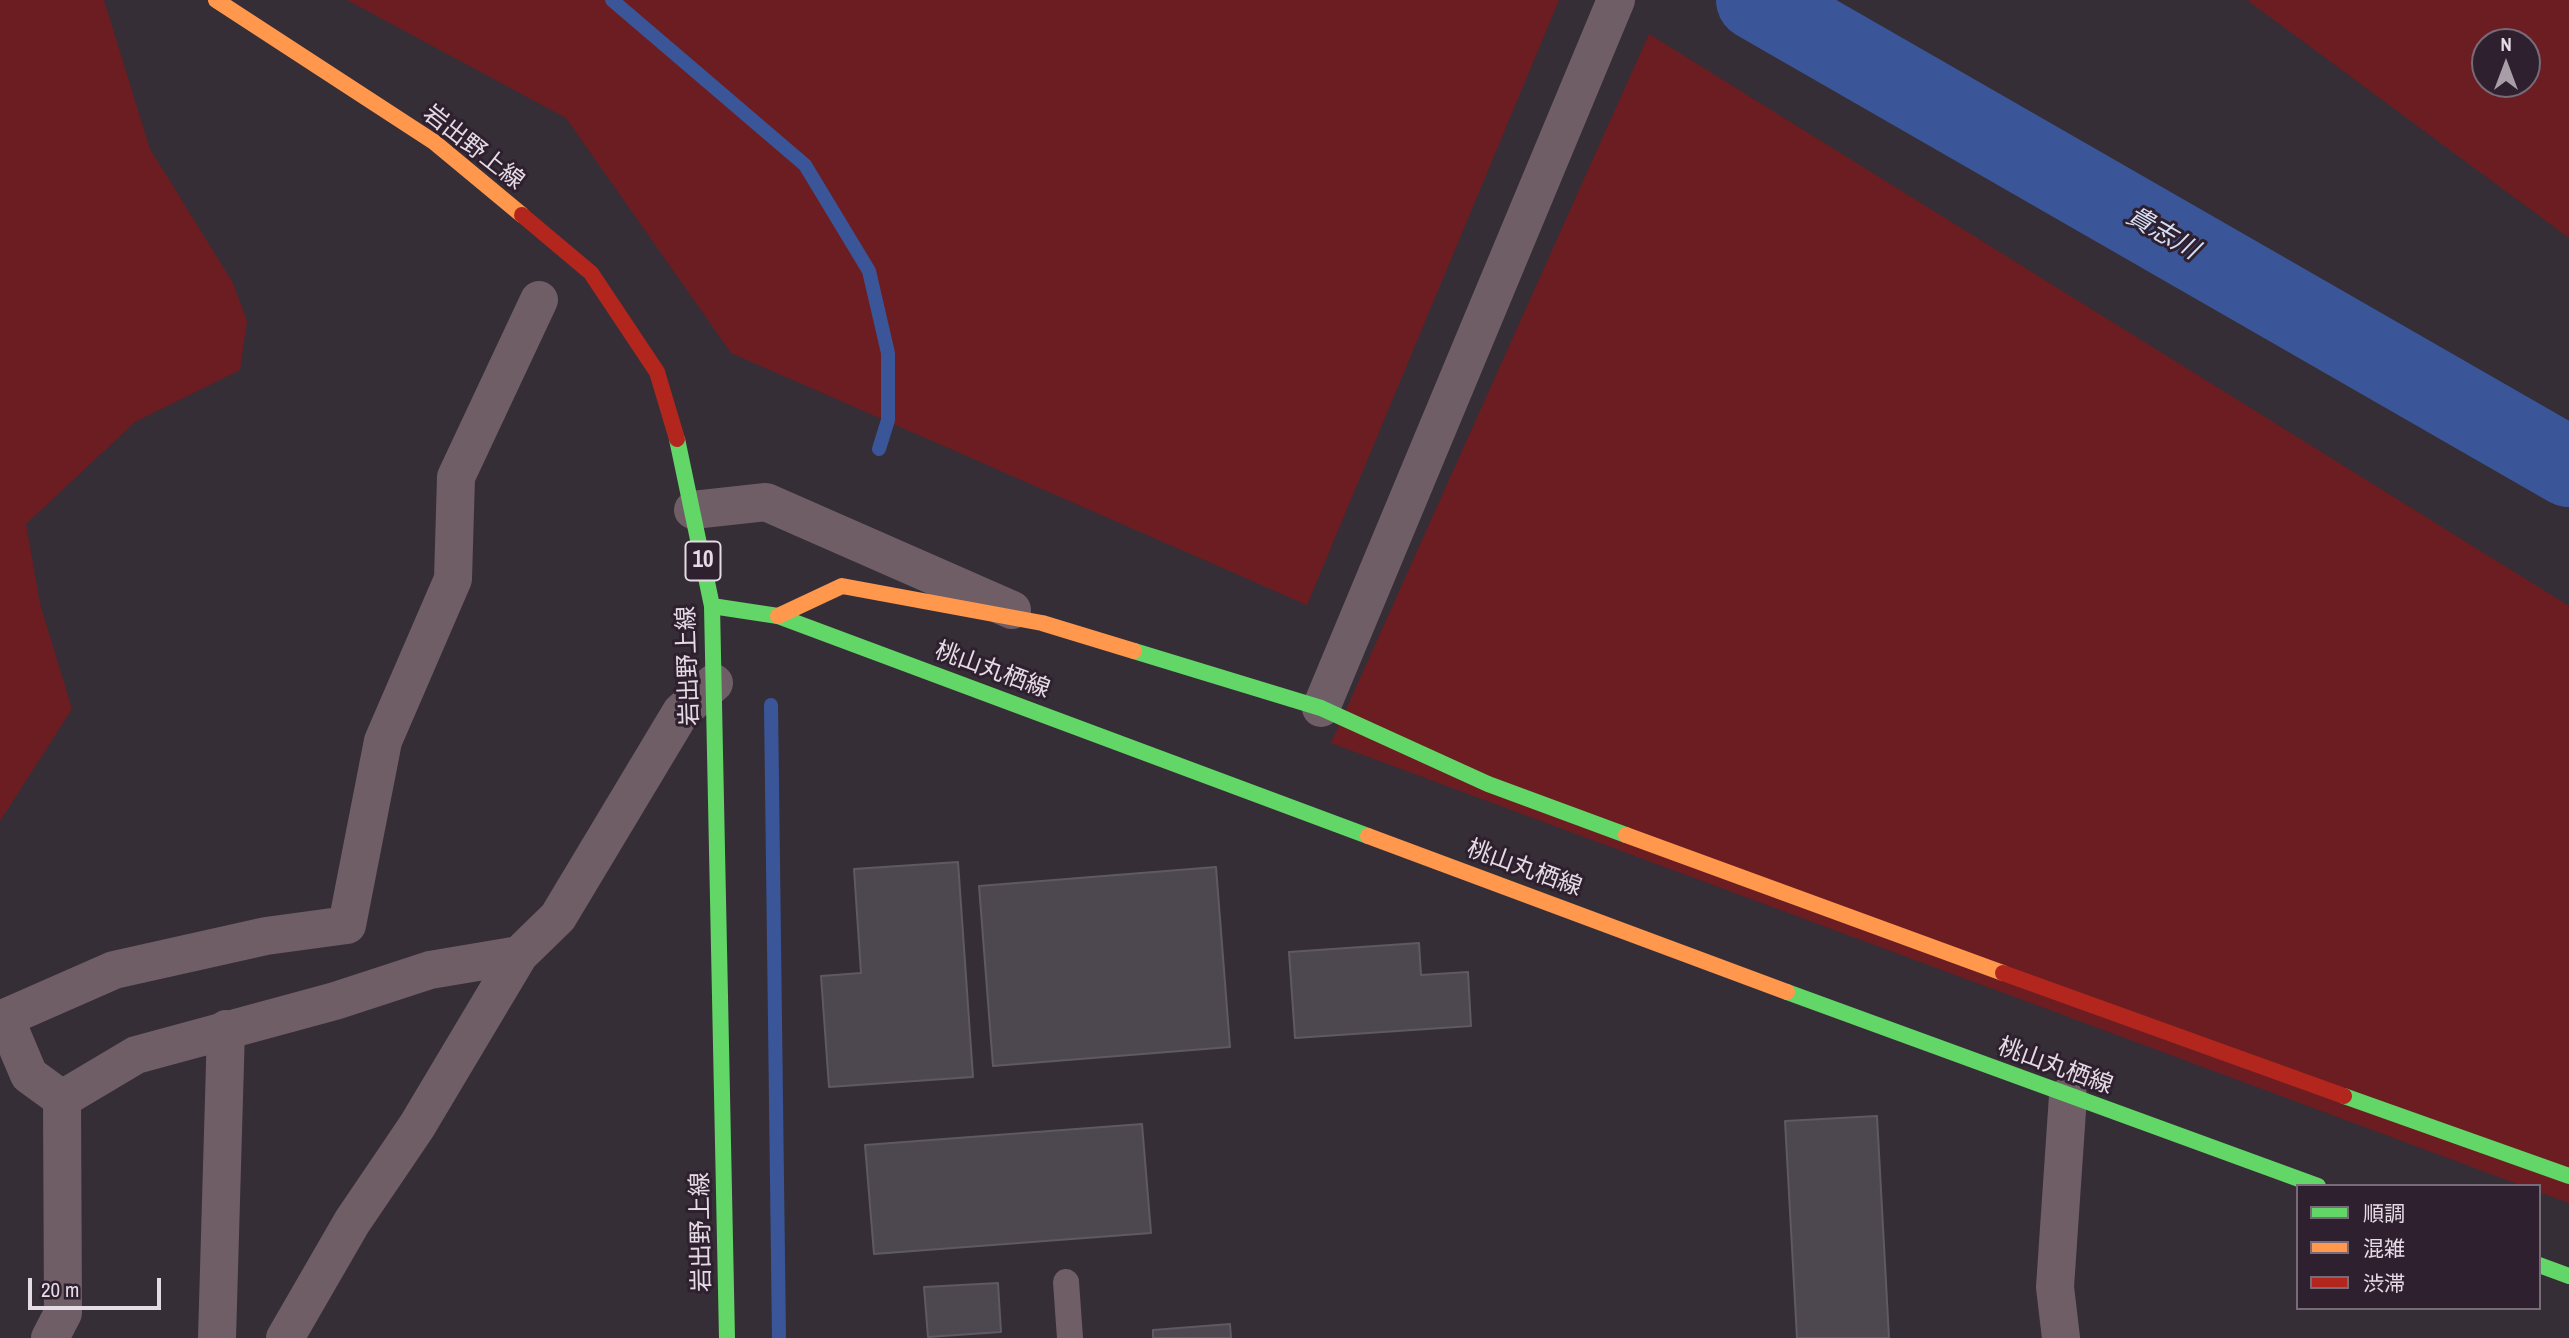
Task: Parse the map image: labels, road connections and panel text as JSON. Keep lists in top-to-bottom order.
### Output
{
  "streets": {
    "main road": ["岩出野上線", "10", "桃山丸栖線"]
  },
  "crossings": [
    ["岩出野上線", "桃山丸栖線"]
  ],
  "water": ["貴志川"],
  "legend": ["順調", "混雑", "渋滞"],
  "scale_bar": "20 m",
  "north": "top"
}
